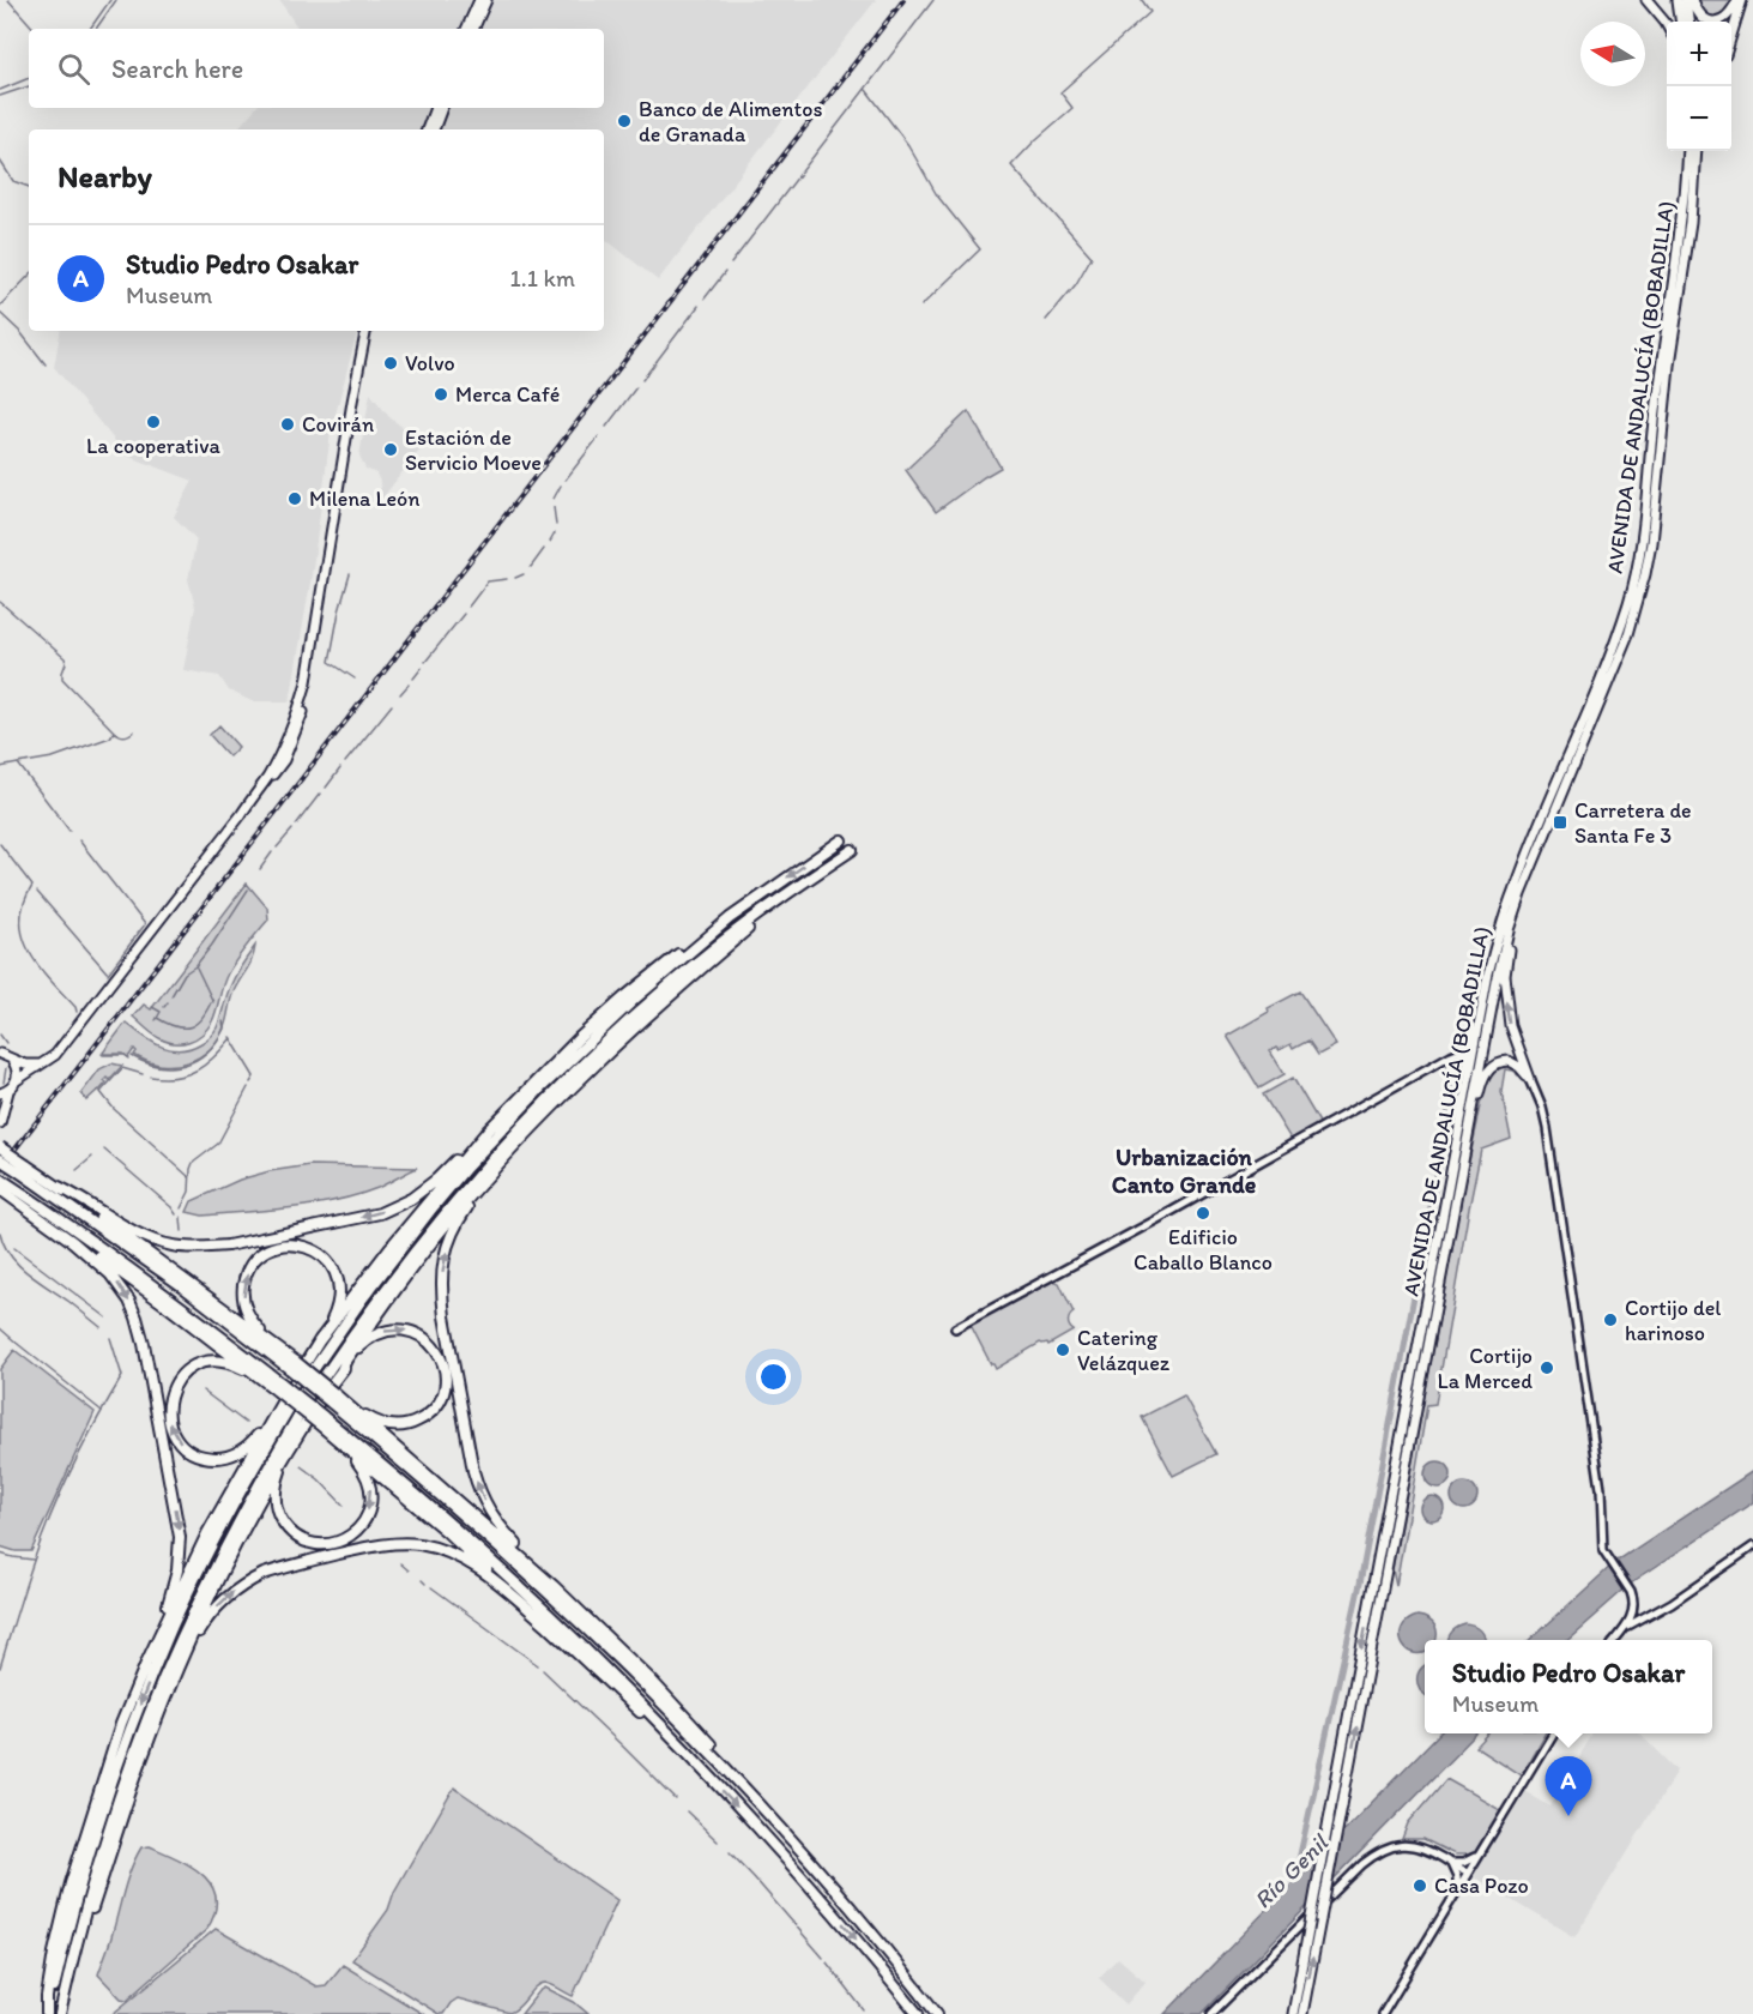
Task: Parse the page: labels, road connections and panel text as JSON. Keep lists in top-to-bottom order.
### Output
{
  "streets": {
    "highway": ["AVENIDA DE ANDALUCÍA (BOBADILLA)"]
  },
  "districts": ["Urbanización Canto Grande"],
  "water": ["Río Genil"],
  "places": {
    "other": [
      "Banco de Alimentos de Granada",
      "Volvo",
      "Merca Café",
      "La cooperativa",
      "Covirán",
      "Estación de Servicio Moeve",
      "Milena León",
      "Edificio Caballo Blanco",
      "Cortijo del harinoso",
      "Catering Velázquez",
      "Cortijo La Merced",
      "Casa Pozo"
    ],
    "transit": ["Carretera de Santa Fe 3"]
  },
  "north": "left",
  "page": {
    "map_buttons": ["+", "−"],
    "search": "Search here",
    "heading": "Nearby",
    "list": [
      {
        "mark": "A",
        "name": "Studio Pedro Osakar",
        "note": "Museum",
        "value": "1.1 km"
      }
    ],
    "popup": ["Studio Pedro Osakar", "Museum"],
    "pins": "A"
  }
}
